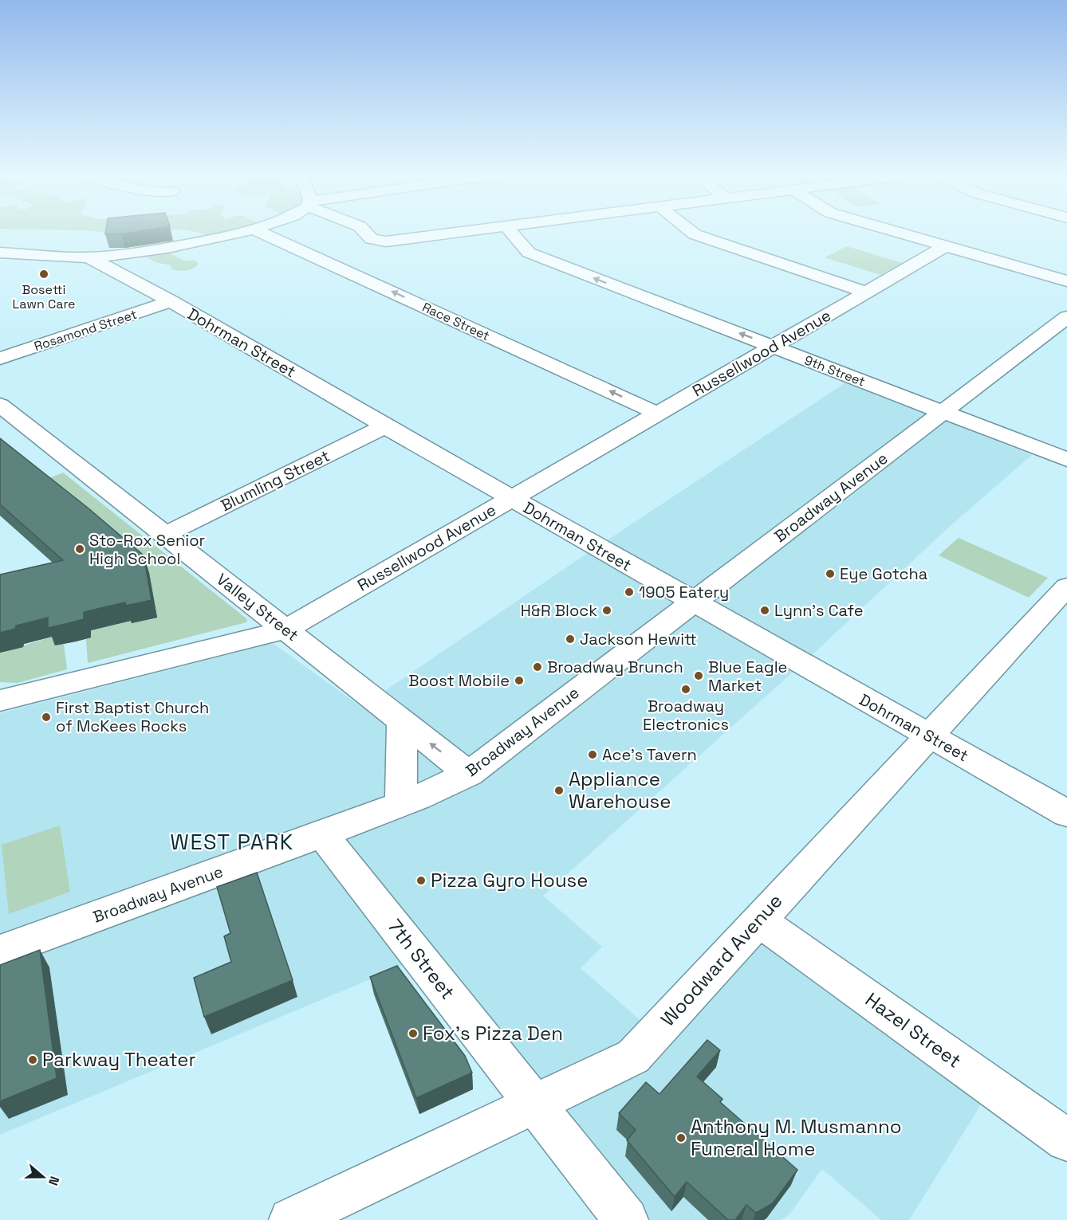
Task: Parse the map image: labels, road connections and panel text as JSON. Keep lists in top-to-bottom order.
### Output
{
  "streets": {
    "street": [
      "Race Street",
      "Rosamond Street",
      "Dohrman Street",
      "Russellwood Avenue",
      "9th Street",
      "Blumling Street",
      "Broadway Avenue",
      "Valley Street",
      "7th Street",
      "Woodward Avenue",
      "Hazel Street"
    ]
  },
  "crossings": [
    ["Race Street", "Russellwood Avenue"],
    ["Rosamond Street", "Dohrman Street"],
    ["Dohrman Street", "Russellwood Avenue"],
    ["Dohrman Street", "Blumling Street"],
    ["Dohrman Street", "Broadway Avenue"],
    ["Dohrman Street", "Woodward Avenue"],
    ["Russellwood Avenue", "9th Street"],
    ["Russellwood Avenue", "Valley Street"],
    ["9th Street", "Broadway Avenue"],
    ["Blumling Street", "Valley Street"],
    ["Broadway Avenue", "Valley Street"],
    ["Broadway Avenue", "7th Street"],
    ["7th Street", "Woodward Avenue"],
    ["Woodward Avenue", "Hazel Street"]
  ],
  "one_way": ["Race Street"],
  "districts": ["WEST PARK"],
  "places": [
    "Bosetti Lawn Care",
    "Sto-Rox Senior High School",
    "Eye Gotcha",
    "1905 Eatery",
    "H&R Block",
    "Lynn's Cafe",
    "Jackson Hewitt",
    "Broadway Brunch",
    "Blue Eagle Market",
    "Boost Mobile",
    "Broadway Electronics",
    "First Baptist Church of McKees Rocks",
    "Ace's Tavern",
    "Appliance Warehouse",
    "Pizza Gyro House",
    "Fox's Pizza Den",
    "Parkway Theater",
    "Anthony M. Musmanno Funeral Home"
  ],
  "north": "right"
}
